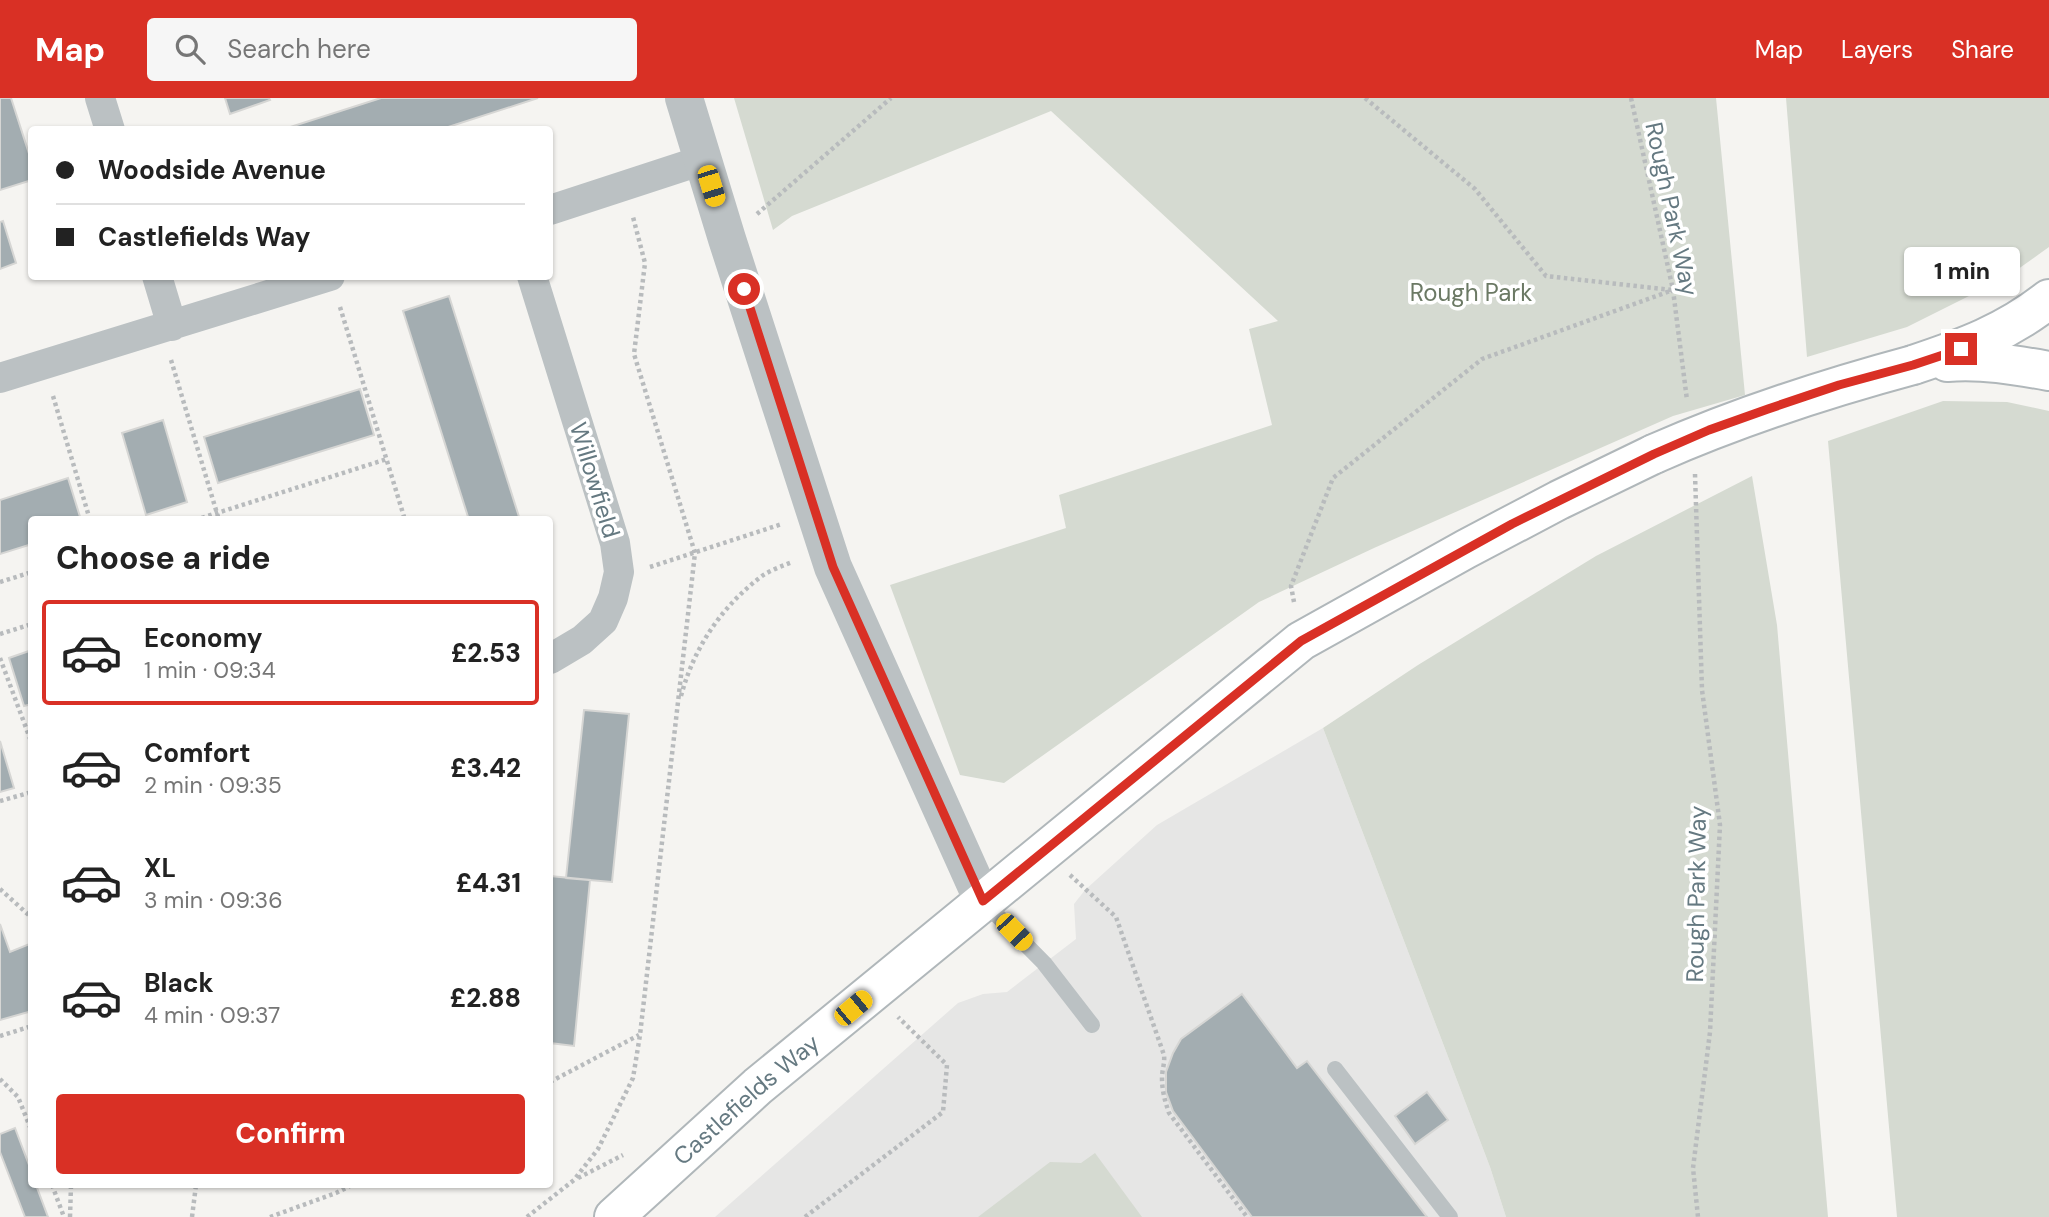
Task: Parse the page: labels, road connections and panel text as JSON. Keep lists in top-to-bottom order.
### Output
{
  "streets": {
    "main road": ["Castlefields Way"],
    "street": ["Willowfield"],
    "path": ["Rough Park Way"]
  },
  "parks": ["Rough Park"],
  "page": {
    "header": "Map",
    "search": "Search here",
    "nav": ["Map", "Layers", "Share"],
    "banner": ["Woodside Avenue", "Castlefields Way"],
    "bubble": "1 min",
    "heading": "Choose a ride",
    "list": [
      {
        "name": "Economy",
        "note": "1 min · 09:34",
        "value": "£2.53"
      },
      {
        "name": "Comfort",
        "note": "2 min · 09:35",
        "value": "£3.42"
      },
      {
        "name": "XL",
        "note": "3 min · 09:36",
        "value": "£4.31"
      },
      {
        "name": "Black",
        "note": "4 min · 09:37",
        "value": "£2.88"
      }
    ],
    "buttons": "Confirm"
  }
}
